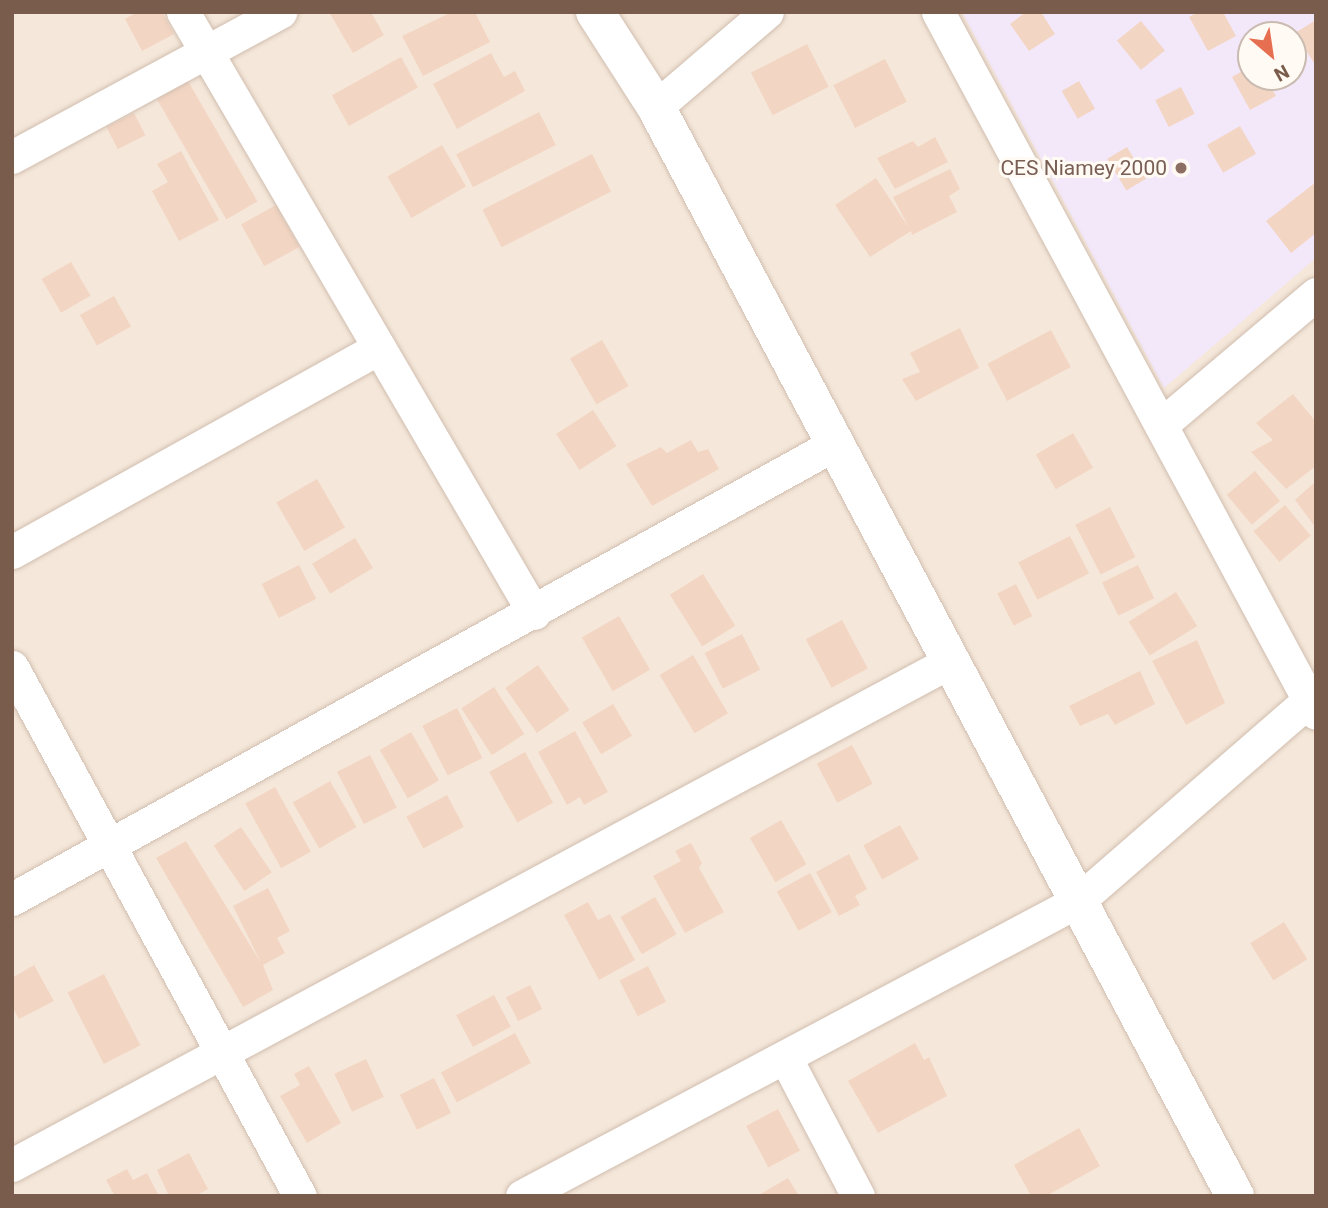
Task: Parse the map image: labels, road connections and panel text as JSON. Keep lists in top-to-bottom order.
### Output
{
  "places": ["CES Niamey 2000"],
  "north": "bottom right"
}
